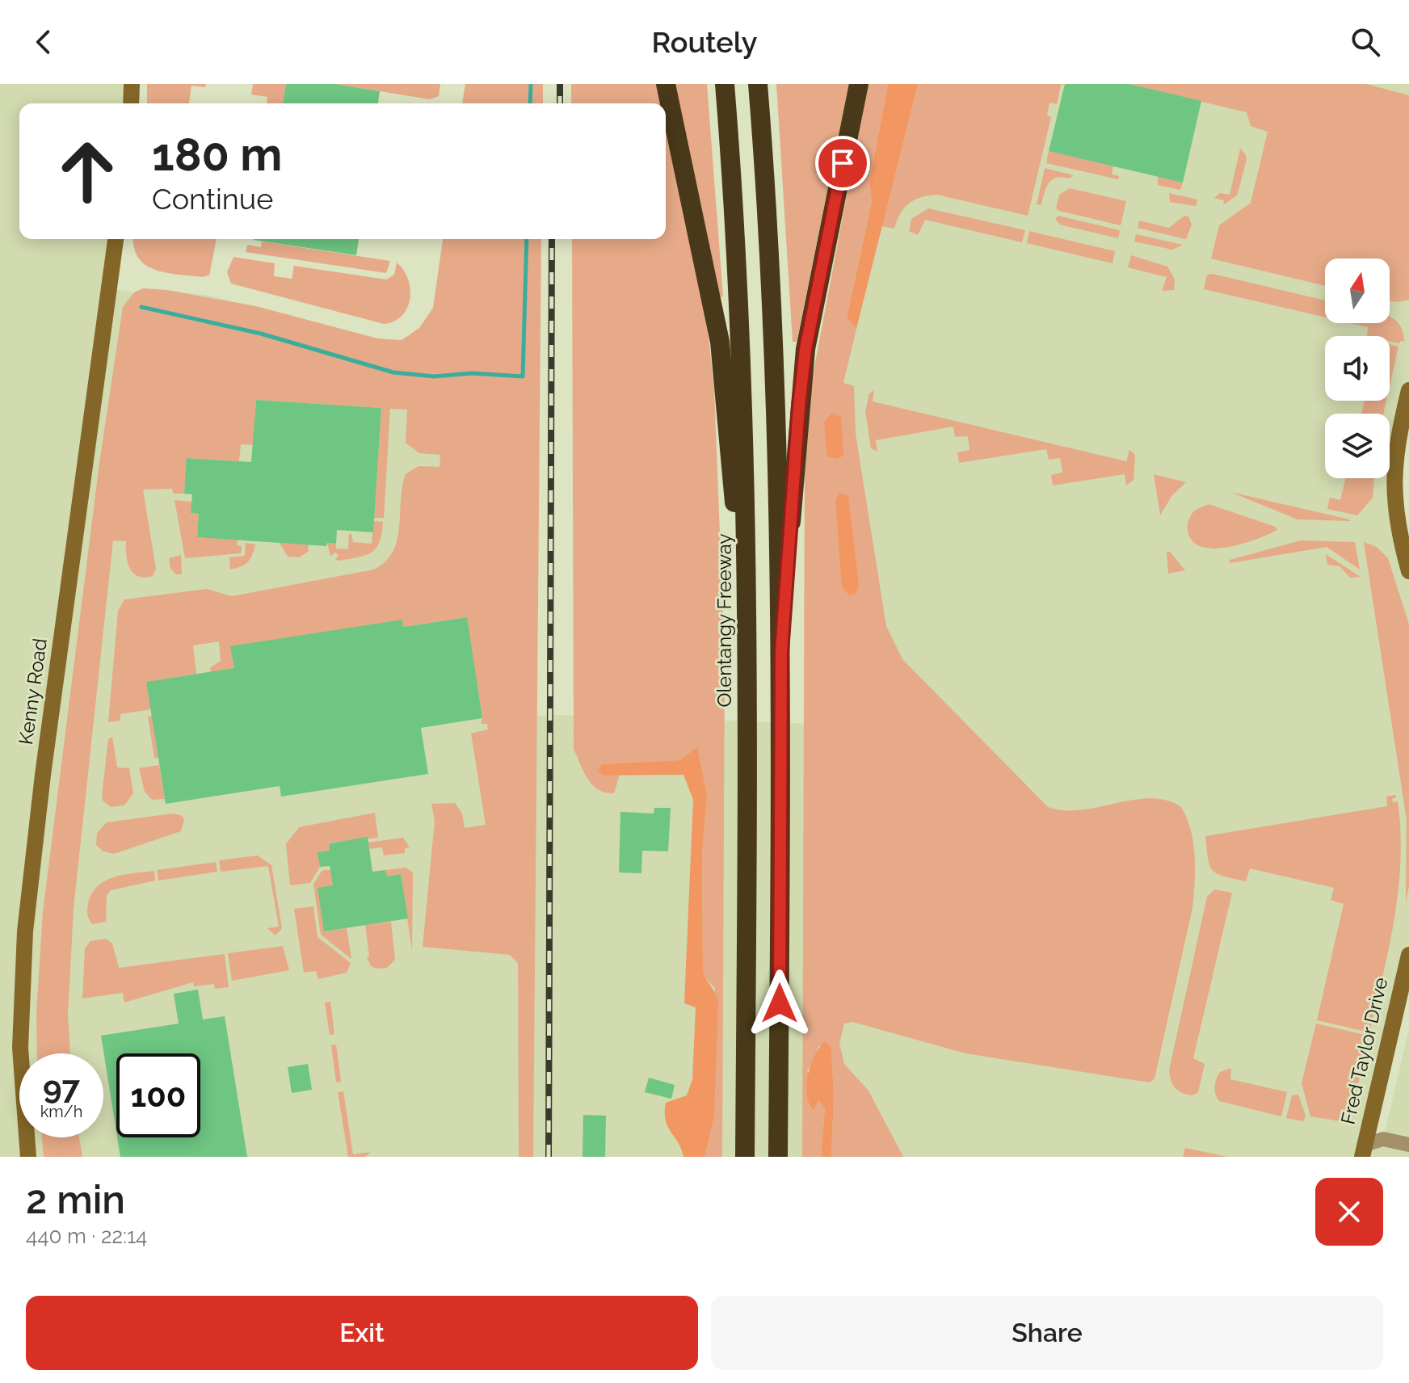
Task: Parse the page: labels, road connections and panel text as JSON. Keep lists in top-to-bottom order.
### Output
{
  "streets": {
    "highway": ["Olentangy Freeway"],
    "main road": ["Kenny Road", "Fred Taylor Drive"]
  },
  "north": "top",
  "page": {
    "header": "Routely",
    "turn": ["180 m", "Continue"],
    "speed": "97 km/h",
    "limit": "100",
    "heading": ["2 min", "440 m · 22:14"],
    "buttons": ["Exit", "Share"]
  }
}
